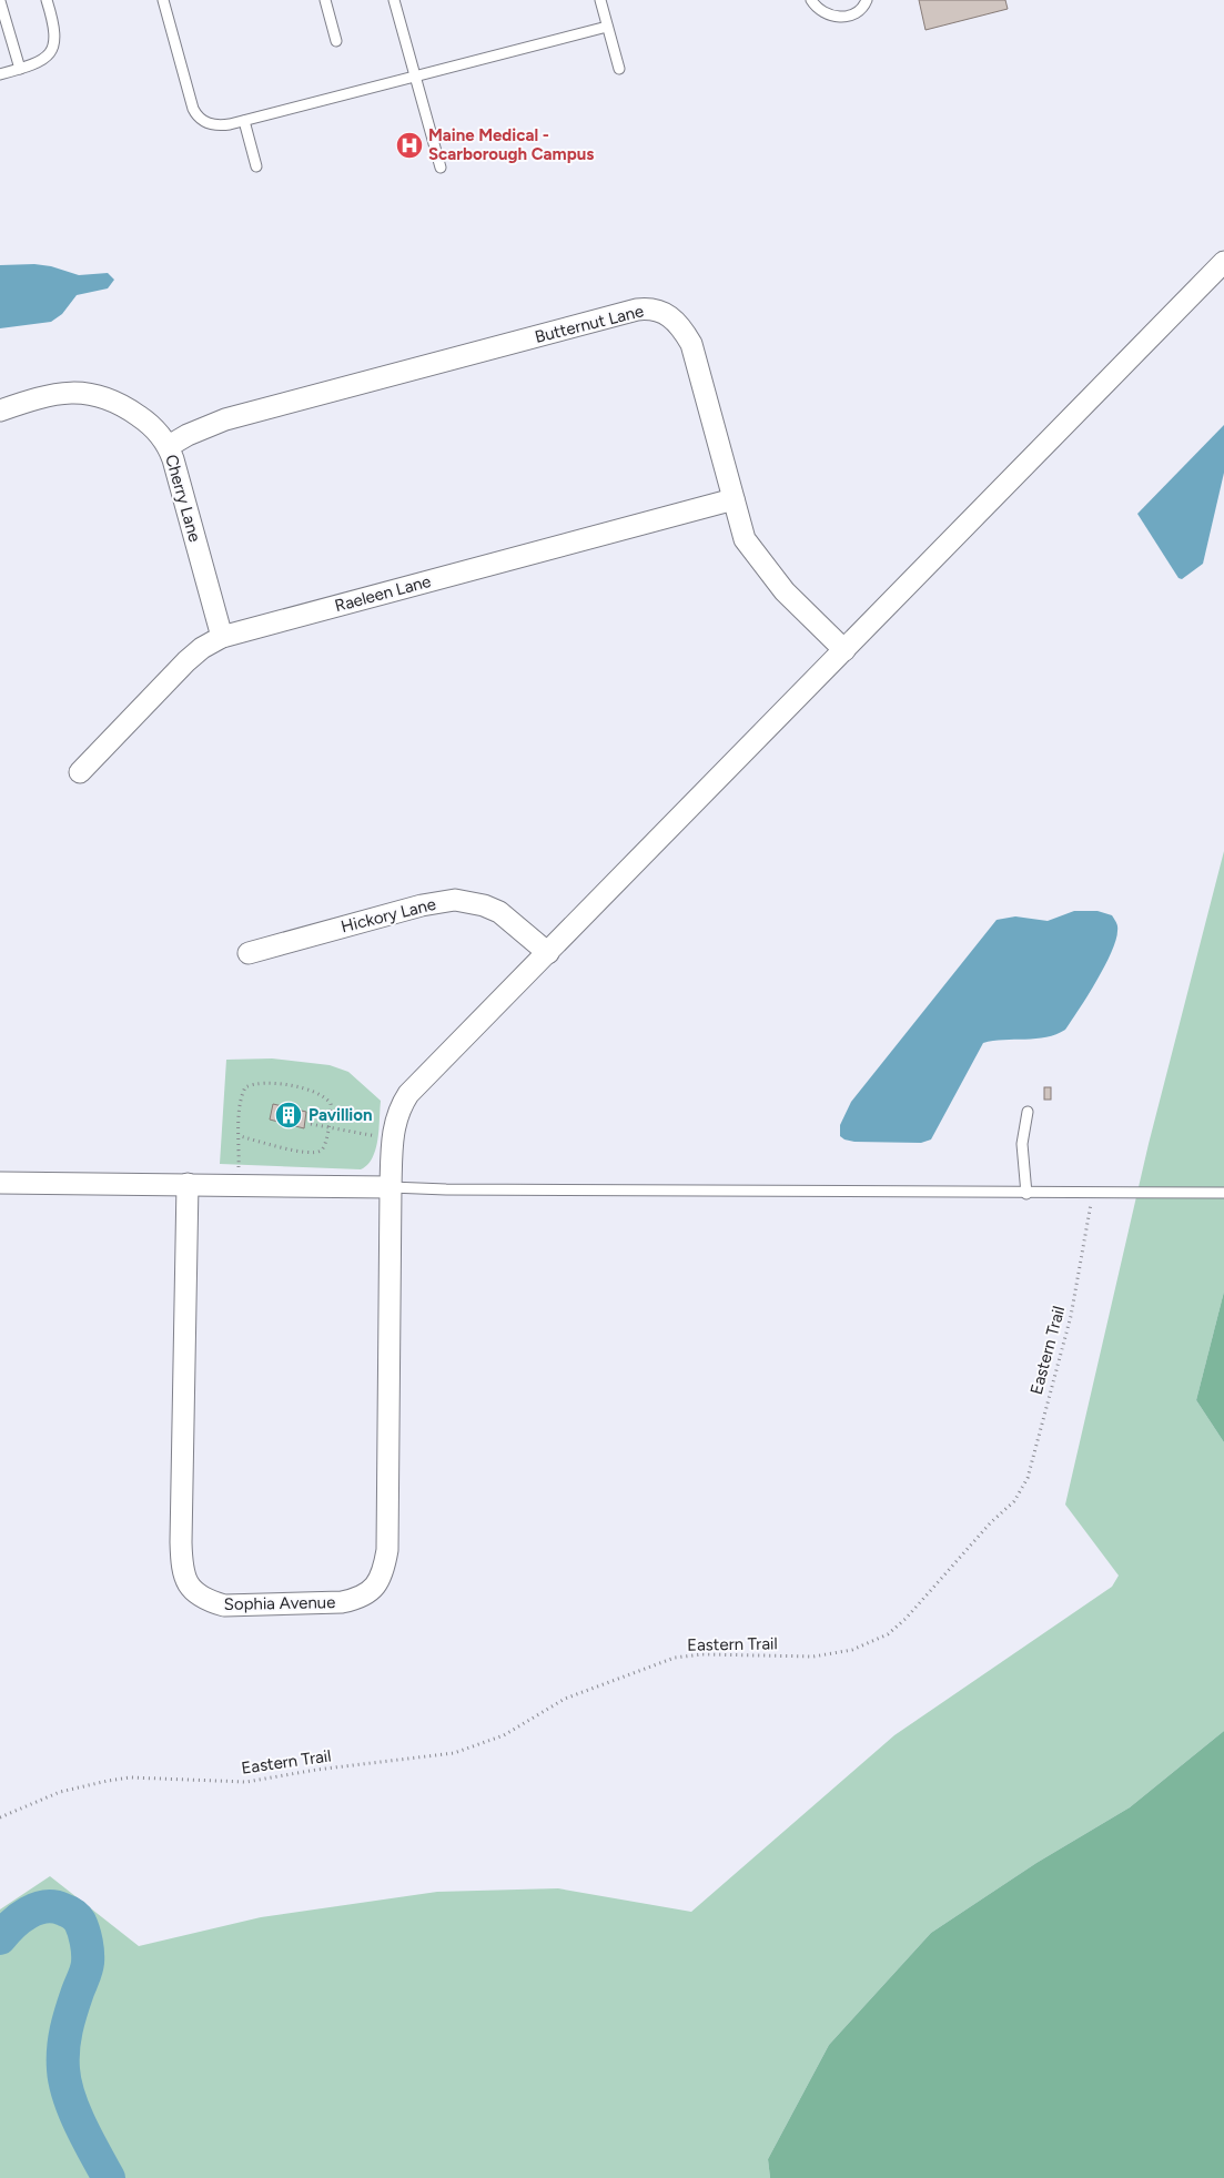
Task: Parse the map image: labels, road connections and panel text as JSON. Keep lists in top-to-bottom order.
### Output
{
  "streets": {
    "street": [
      "Butternut Lane",
      "Cherry Lane",
      "Raeleen Lane",
      "Hickory Lane",
      "Sophia Avenue"
    ],
    "path": ["Eastern Trail"]
  },
  "crossings": [
    ["Butternut Lane", "Cherry Lane"],
    ["Butternut Lane", "Raeleen Lane"],
    ["Butternut Lane", "Sophia Avenue"],
    ["Cherry Lane", "Raeleen Lane"],
    ["Hickory Lane", "Sophia Avenue"]
  ],
  "places": {
    "hospital": ["Maine Medical - Scarborough Campus"],
    "building": ["Pavillion"]
  }
}
